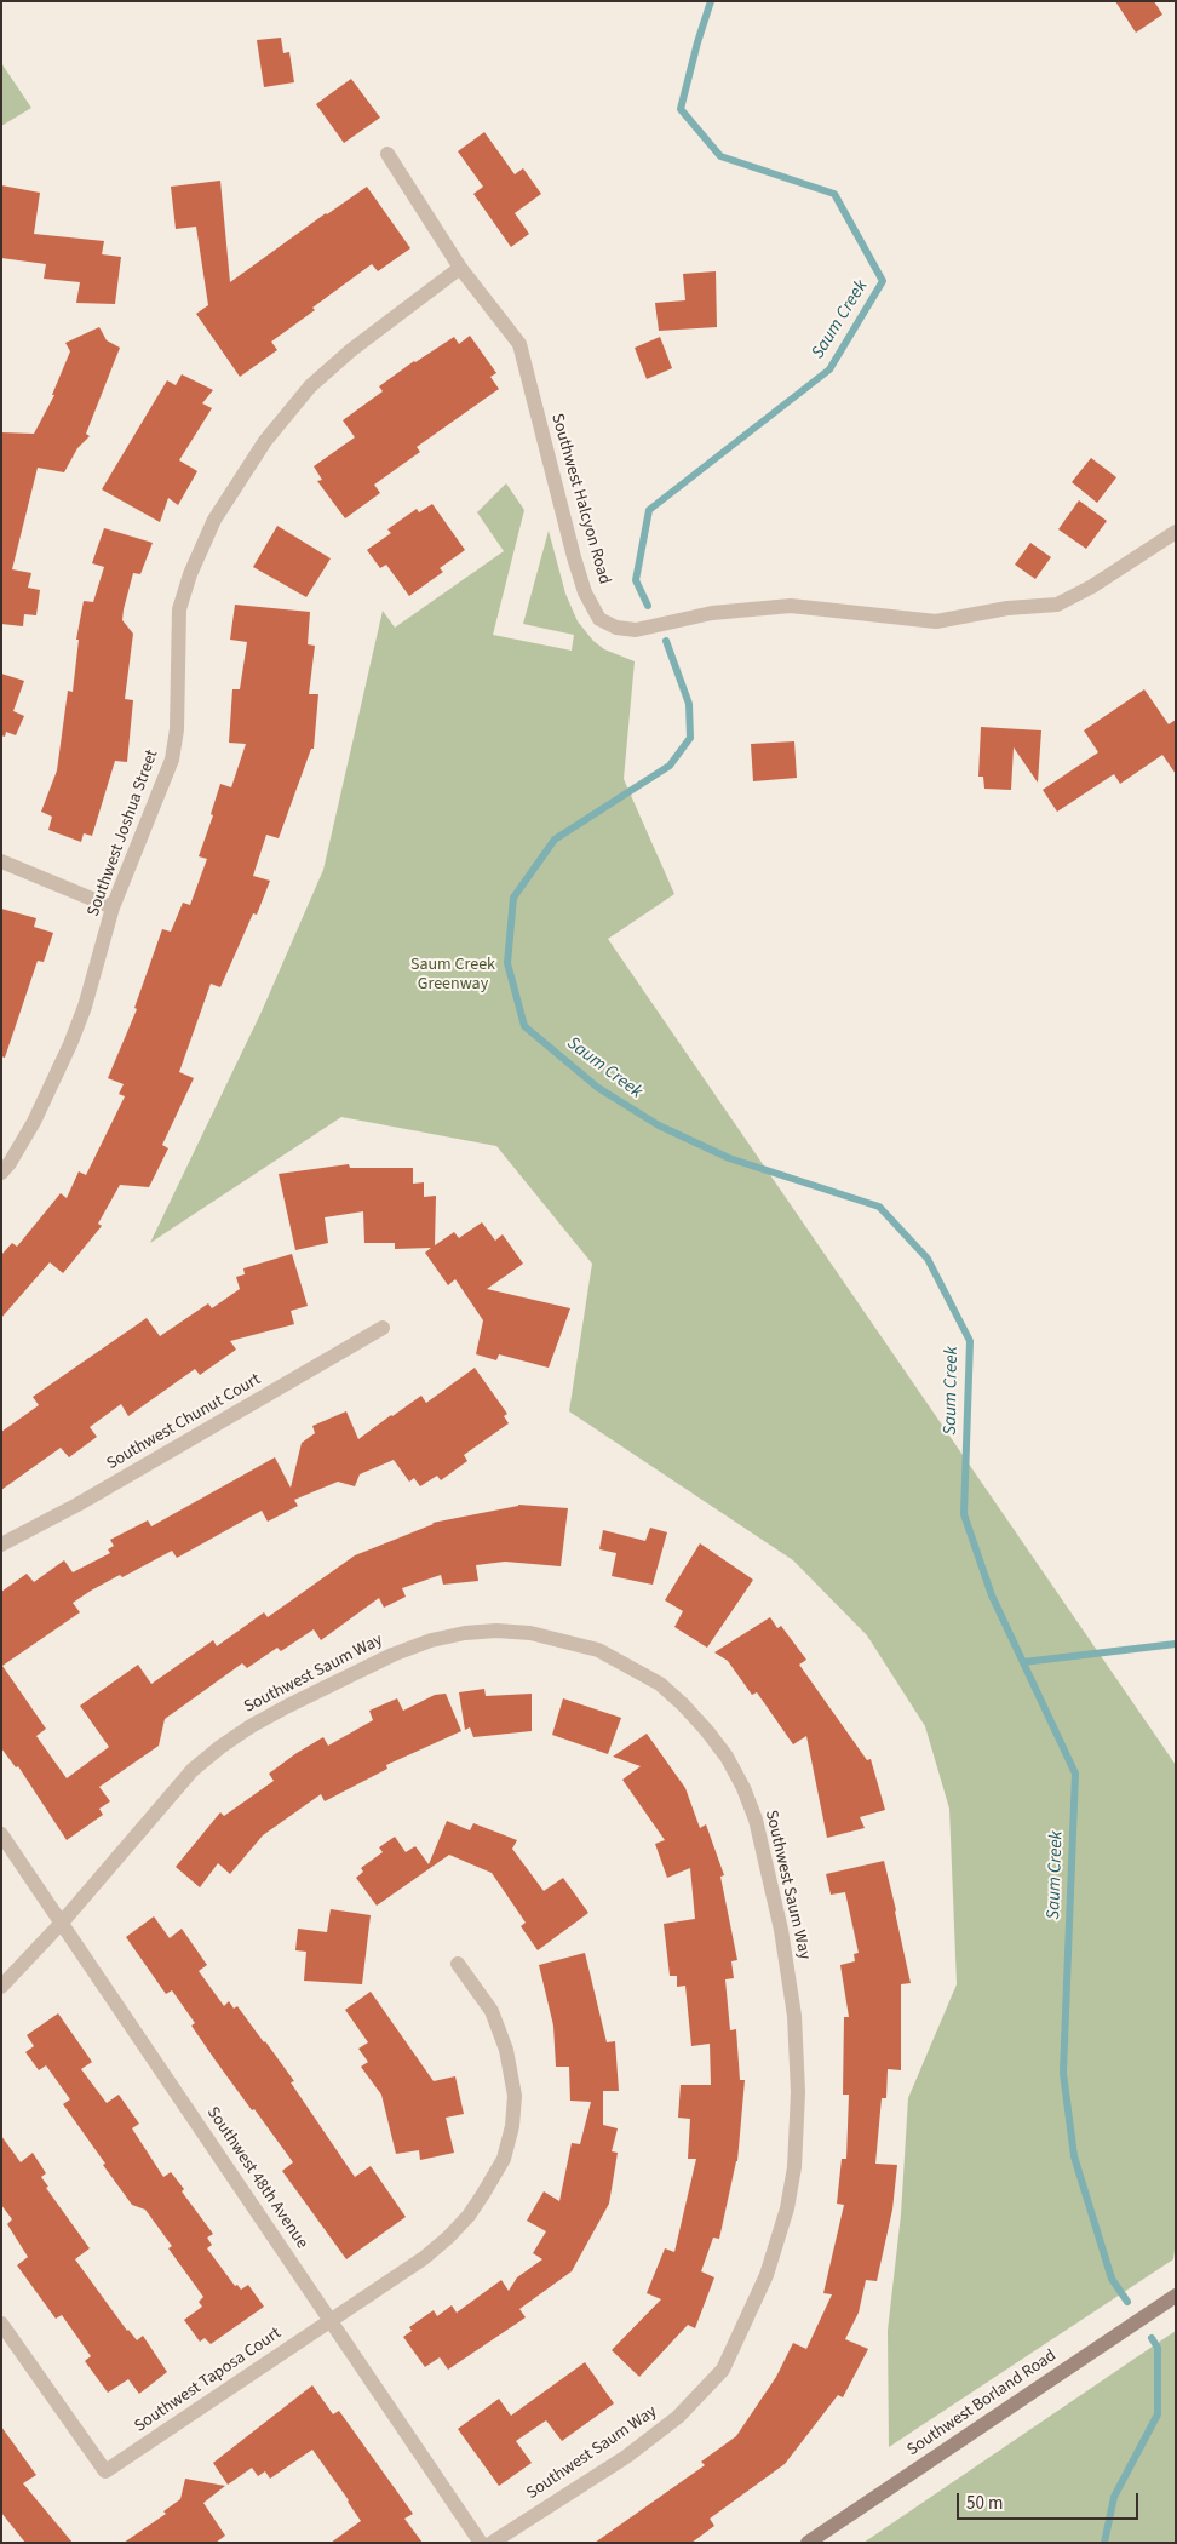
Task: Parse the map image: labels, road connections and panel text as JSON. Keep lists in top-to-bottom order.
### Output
{
  "streets": {
    "main road": ["Southwest Borland Road"],
    "street": [
      "Southwest Halcyon Road",
      "Southwest Joshua Street",
      "Southwest Chunut Court",
      "Southwest Saum Way",
      "Southwest 48th Avenue",
      "Southwest Taposa Court"
    ]
  },
  "crossings": [
    ["Southwest Halcyon Road", "Southwest Joshua Street"],
    ["Southwest Saum Way", "Southwest 48th Avenue"],
    ["Southwest 48th Avenue", "Southwest Taposa Court"]
  ],
  "water": ["Saum Creek"],
  "parks": ["Saum Creek Greenway"],
  "scale_bar": "50 m"
}
